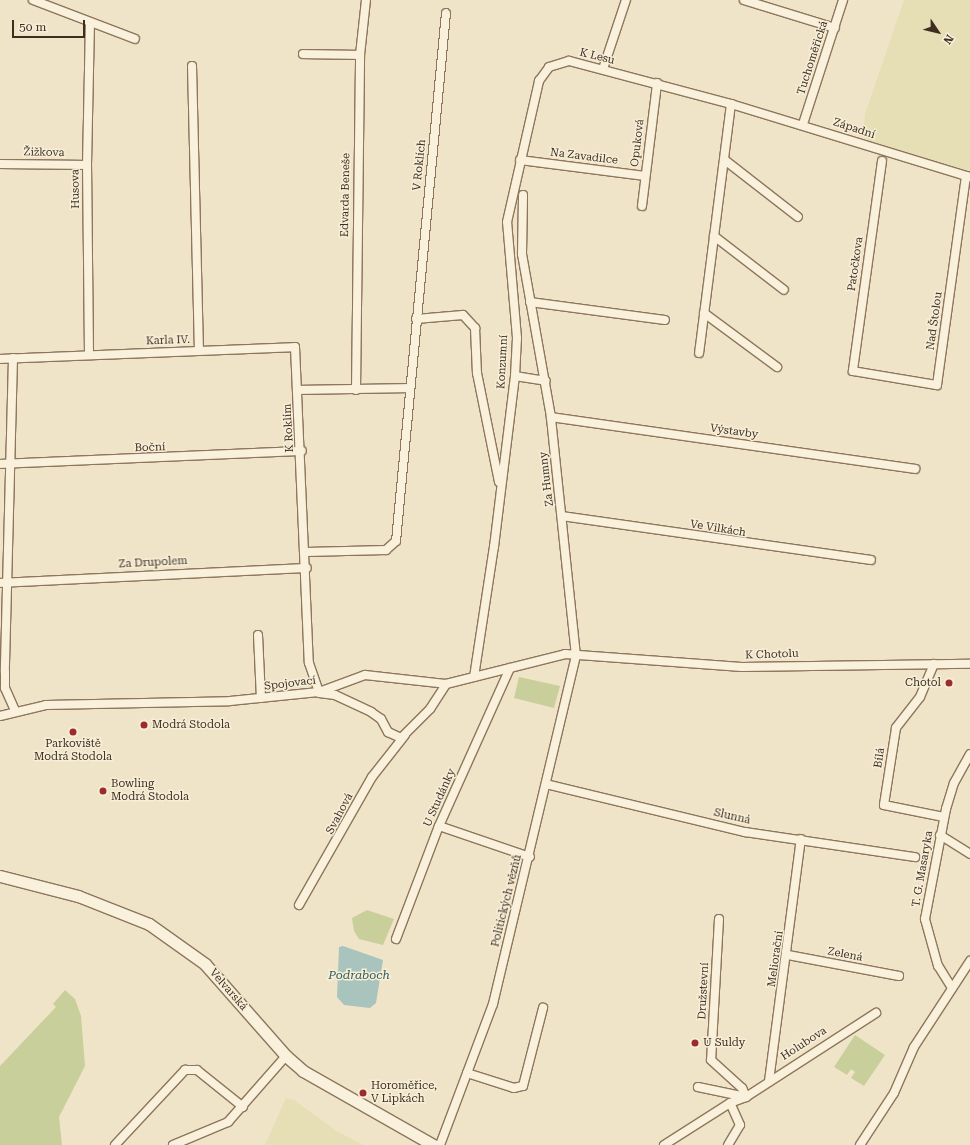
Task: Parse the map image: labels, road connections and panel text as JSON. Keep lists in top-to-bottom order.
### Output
{
  "streets": {
    "main road": ["Velvarská"],
    "street": [
      "K Lesu",
      "Tuchoměřická",
      "Západní",
      "Opuková",
      "Žižkova",
      "Na Zavadilce",
      "V Roklích",
      "Husova",
      "Edvarda Beneše",
      "Patočkova",
      "Nad Štolou",
      "Karla IV.",
      "Konzumní",
      "K Roklím",
      "Výstavby",
      "Boční",
      "Za Humny",
      "Ve Vilkách",
      "Za Drupolem",
      "K Chotolu",
      "Spojovací",
      "Bílá",
      "U Studánky",
      "Svahová",
      "Slunná",
      "T. G. Masaryka",
      "Politických vězňů",
      "Zelená",
      "Meliorační",
      "Družstevní",
      "Holubova"
    ]
  },
  "crossings": [
    ["K Lesu", "Západní"],
    ["K Lesu", "Opuková"],
    ["K Lesu", "Na Zavadilce"],
    ["K Lesu", "Konzumní"],
    ["Tuchoměřická", "Západní"],
    ["Západní", "Nad Štolou"],
    ["Opuková", "Na Zavadilce"],
    ["Žižkova", "Husova"],
    ["V Roklích", "Konzumní"],
    ["Husova", "Karla IV."],
    ["Edvarda Beneše", "K Roklím"],
    ["Patočkova", "Nad Štolou"],
    ["Karla IV.", "K Roklím"],
    ["Konzumní", "Spojovací"],
    ["K Roklím", "Boční"],
    ["K Roklím", "Za Drupolem"],
    ["K Roklím", "Spojovací"],
    ["Výstavby", "Za Humny"],
    ["Za Humny", "Ve Vilkách"],
    ["Za Humny", "K Chotolu"],
    ["Za Humny", "Spojovací"],
    ["Za Humny", "Politických vězňů"],
    ["K Chotolu", "Spojovací"],
    ["K Chotolu", "Bílá"],
    ["K Chotolu", "Politických vězňů"],
    ["Spojovací", "U Studánky"],
    ["Spojovací", "Svahová"],
    ["Spojovací", "Politických vězňů"],
    ["Bílá", "T. G. Masaryka"],
    ["Slunná", "Politických vězňů"],
    ["Slunná", "Meliorační"],
    ["Zelená", "Meliorační"],
    ["Meliorační", "Holubova"],
    ["Družstevní", "Holubova"]
  ],
  "water": ["Podraboch"],
  "places": [
    "Chotol",
    "Modrá Stodola",
    "Parkoviště Modrá Stodola",
    "Bowling Modrá Stodola",
    "U Suldy",
    "Horoměřice, V Lipkách"
  ],
  "scale_bar": "50 m",
  "north": "bottom right"
}
